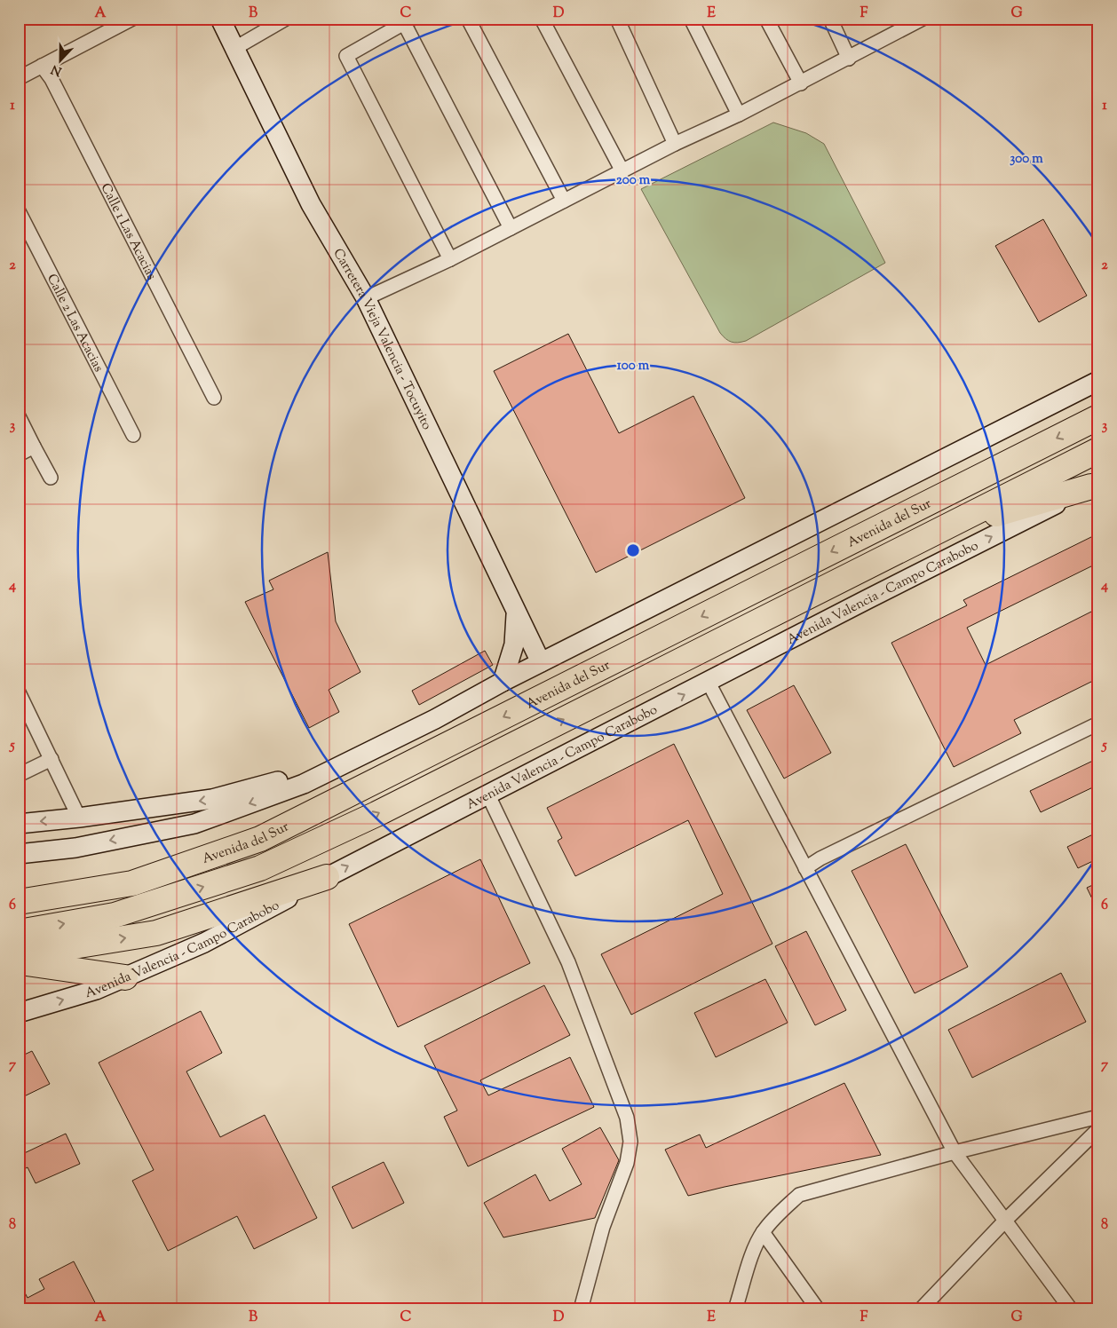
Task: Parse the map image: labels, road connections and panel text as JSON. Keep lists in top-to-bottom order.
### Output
{
  "streets": {
    "highway": ["Avenida del Sur"],
    "street": [
      "Calle 1 Las Acacias",
      "Calle 2 Las Acacias",
      "Carretera Vieja Valencia - Tocuyito",
      "Avenida Valencia - Campo Carabobo"
    ]
  },
  "north": "bottom",
  "grid": {
    "columns": [
      "A",
      "B",
      "C",
      "D",
      "E",
      "F",
      "G"
    ],
    "rows": [
      "1",
      "2",
      "3",
      "4",
      "5",
      "6",
      "7",
      "8"
    ]
  },
  "rings": ["300 m", "200 m", "100 m"]
}
